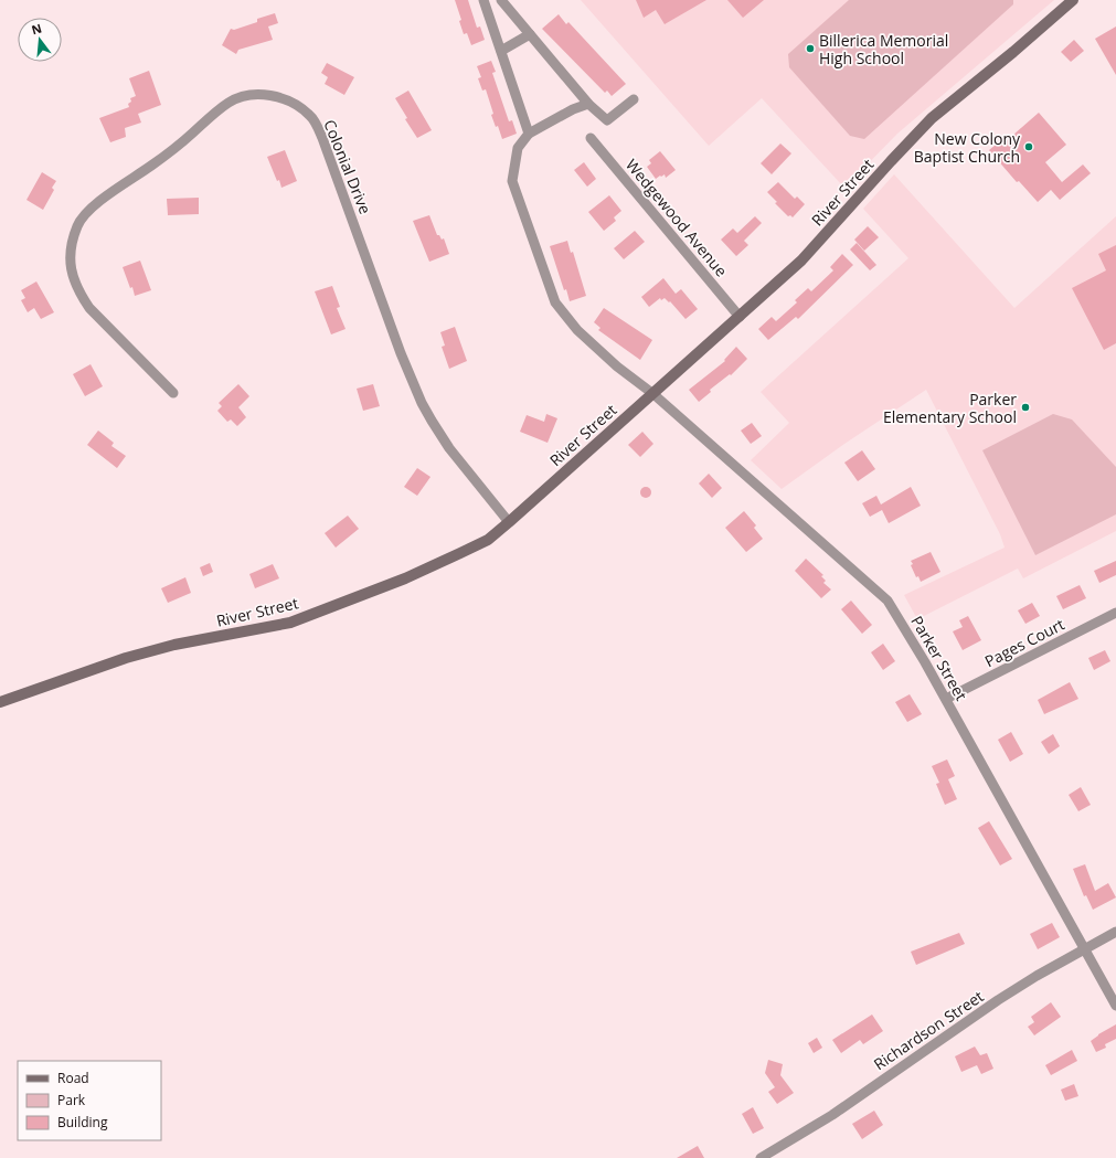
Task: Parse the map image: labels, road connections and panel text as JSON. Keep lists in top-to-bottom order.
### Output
{
  "streets": {
    "main road": ["River Street"],
    "street": [
      "Colonial Drive",
      "Wedgewood Avenue",
      "Pages Court",
      "Parker Street",
      "Richardson Street"
    ]
  },
  "crossings": [
    ["Colonial Drive", "River Street"],
    ["River Street", "Wedgewood Avenue"],
    ["River Street", "Parker Street"],
    ["Pages Court", "Parker Street"],
    ["Parker Street", "Richardson Street"]
  ],
  "places": ["Billerica Memorial High School", "New Colony Baptist Church", "Parker Elementary School"],
  "legend": ["Road", "Park", "Building"],
  "north": "top"
}
